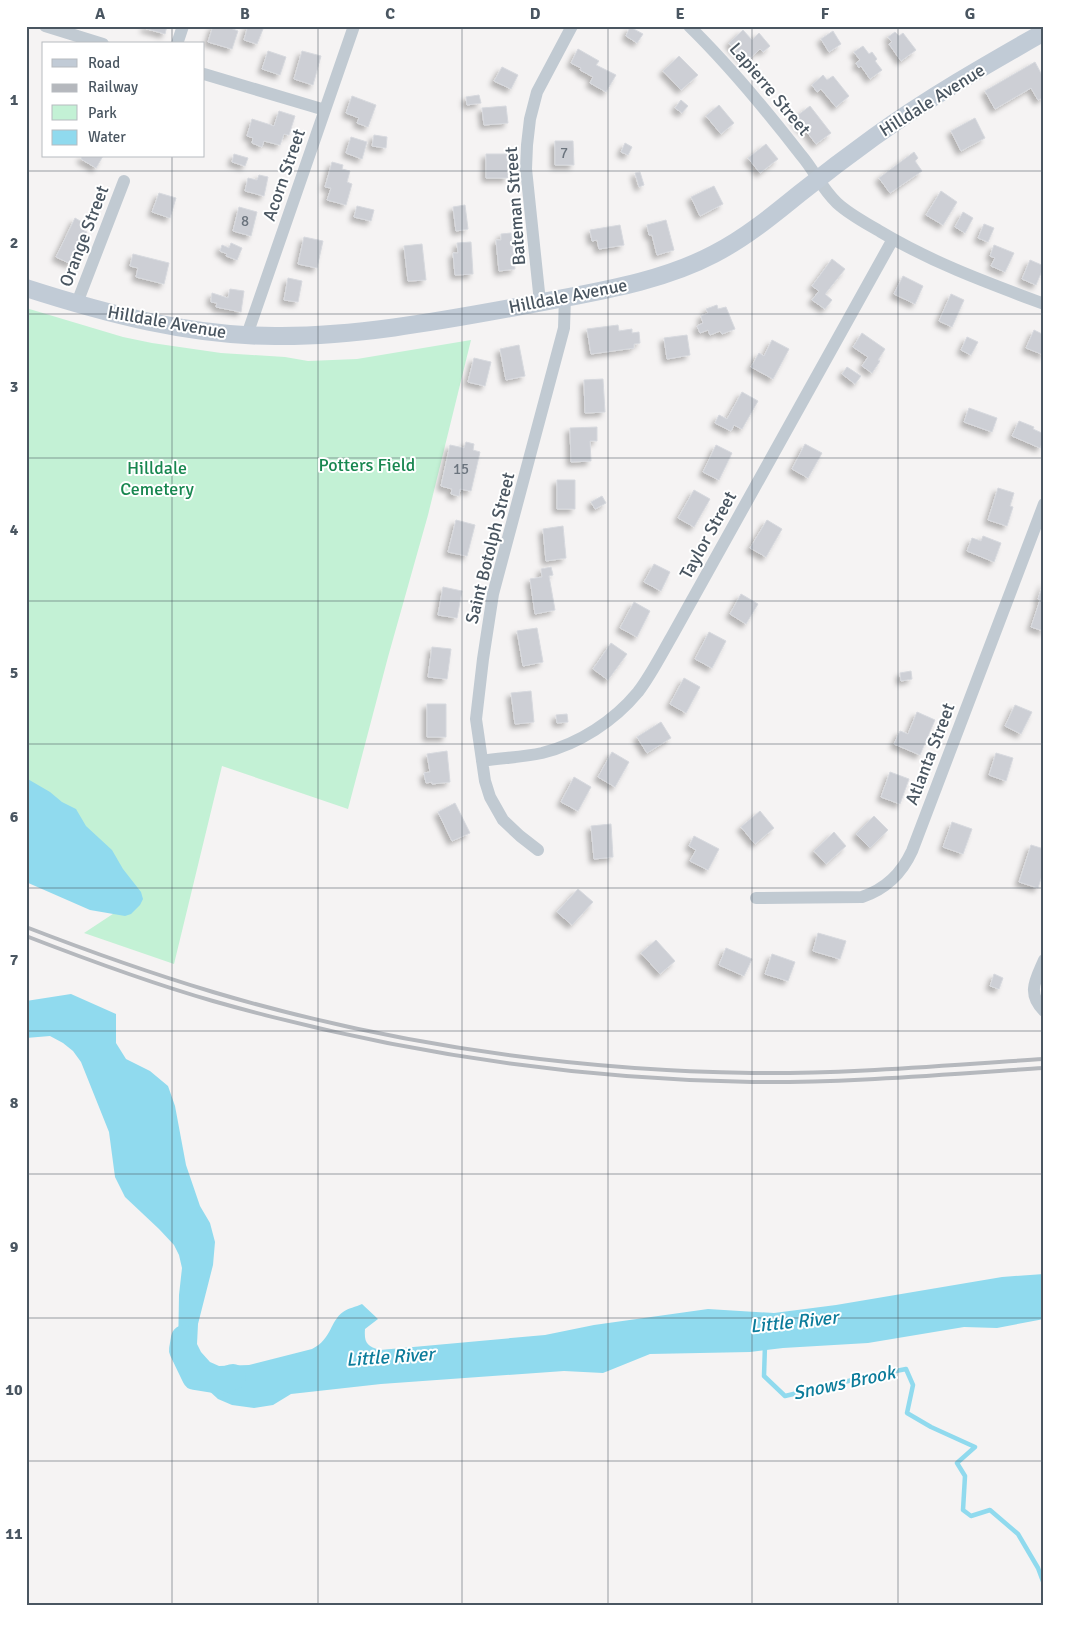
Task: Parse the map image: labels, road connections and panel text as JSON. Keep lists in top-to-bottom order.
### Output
{
  "streets": {
    "main road": ["Hilldale Avenue"],
    "street": [
      "Lapierre Street",
      "Acorn Street",
      "Bateman Street",
      "Orange Street",
      "Taylor Street",
      "Saint Botolph Street",
      "Atlanta Street"
    ]
  },
  "crossings": [
    ["Lapierre Street", "Hilldale Avenue"],
    ["Lapierre Street", "Taylor Street"],
    ["Hilldale Avenue", "Acorn Street"],
    ["Hilldale Avenue", "Bateman Street"],
    ["Hilldale Avenue", "Orange Street"],
    ["Hilldale Avenue", "Saint Botolph Street"],
    ["Taylor Street", "Saint Botolph Street"]
  ],
  "water": ["Little River", "Snows Brook"],
  "parks": ["Potters Field", "Hilldale Cemetery"],
  "house_numbers": ["7", "8", "15"],
  "legend": [
    "Road",
    "Railway",
    "Park",
    "Water"
  ],
  "grid": {
    "columns": [
      "A",
      "B",
      "C",
      "D",
      "E",
      "F",
      "G"
    ],
    "rows": [
      "1",
      "2",
      "3",
      "4",
      "5",
      "6",
      "7",
      "8",
      "9",
      "10",
      "11"
    ]
  }
}
